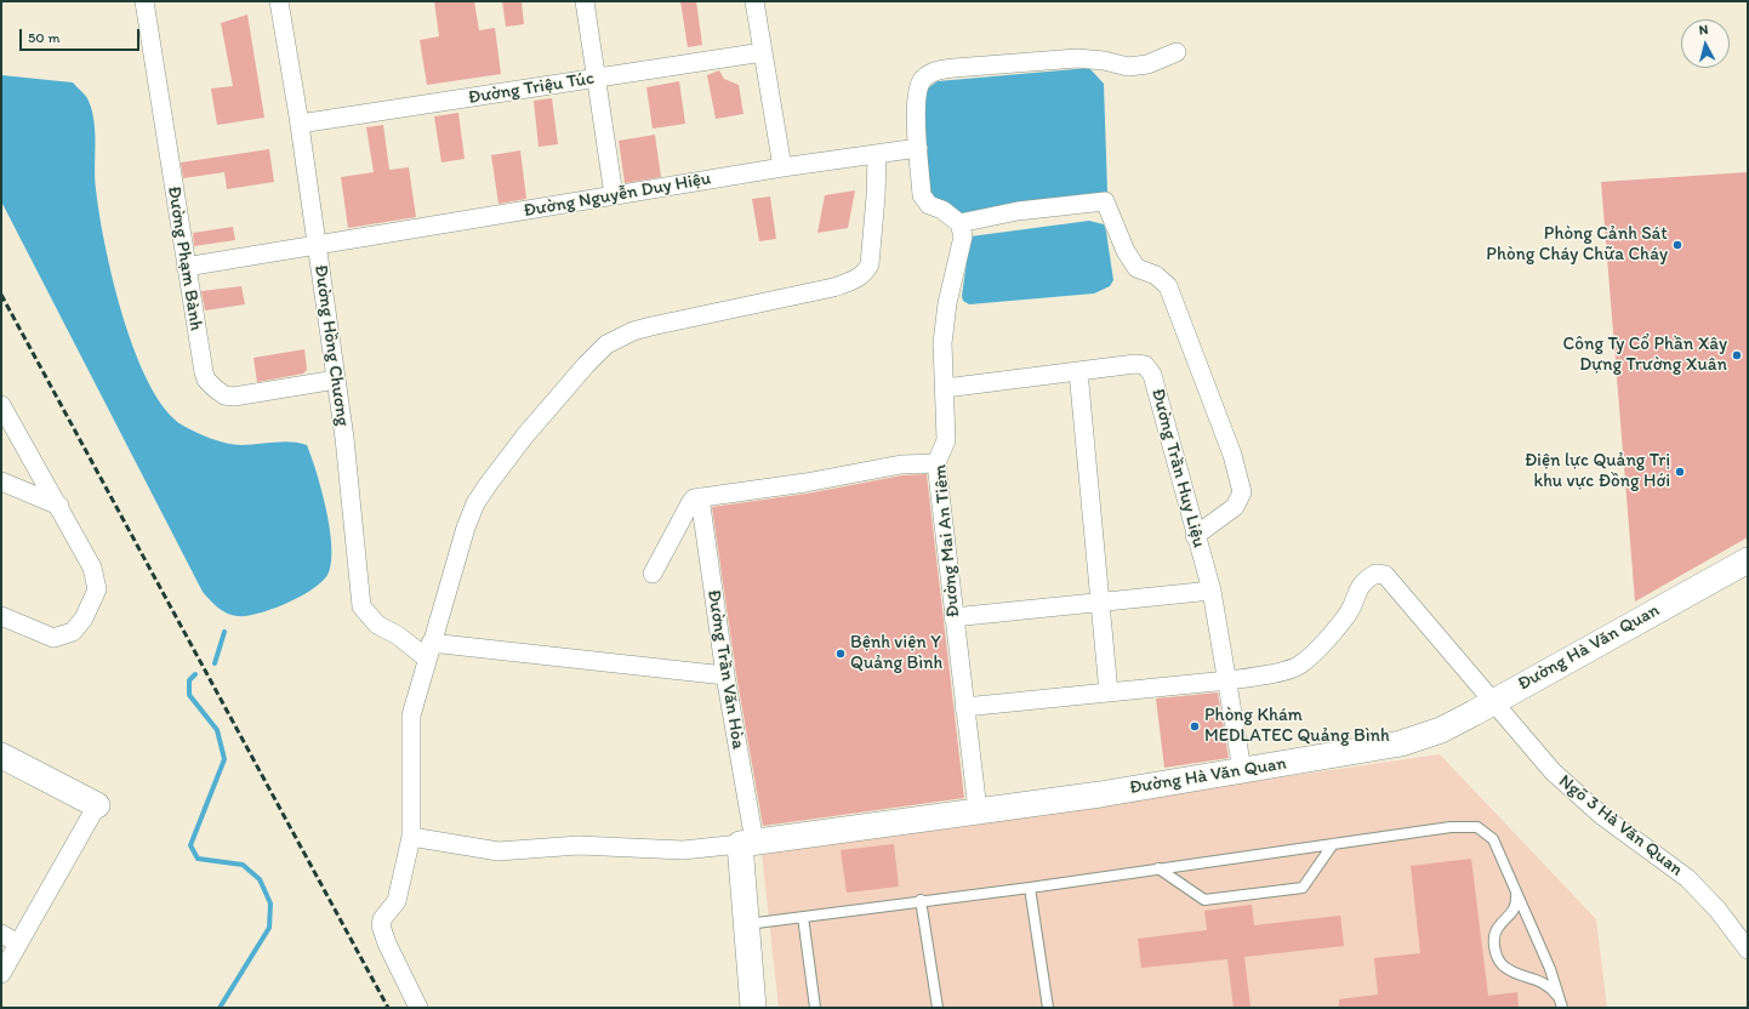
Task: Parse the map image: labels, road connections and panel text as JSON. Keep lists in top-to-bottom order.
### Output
{
  "streets": {
    "main road": ["Đường Hà Văn Quan", "Đường Trần Văn Hòa"],
    "street": [
      "Đường Triệu Túc",
      "Đường Nguyễn Duy Hiệu",
      "Đường Phạm Bành",
      "Đường Hồng Chương",
      "Đường Trần Huy Liệu",
      "Đường Mai An Tiêm",
      "Ngõ 3 Hà Văn Quan"
    ]
  },
  "crossings": [
    ["Đường Triệu Túc", "Đường Hồng Chương"],
    ["Đường Nguyễn Duy Hiệu", "Đường Phạm Bành"],
    ["Đường Nguyễn Duy Hiệu", "Đường Hồng Chương"],
    ["Đường Phạm Bành", "Đường Hồng Chương"],
    ["Đường Trần Huy Liệu", "Đường Mai An Tiêm"],
    ["Đường Trần Huy Liệu", "Đường Hà Văn Quan"],
    ["Đường Trần Huy Liệu", "Ngõ 3 Hà Văn Quan"],
    ["Đường Mai An Tiêm", "Đường Hà Văn Quan"],
    ["Đường Mai An Tiêm", "Ngõ 3 Hà Văn Quan"],
    ["Đường Hà Văn Quan", "Đường Trần Văn Hòa"],
    ["Đường Hà Văn Quan", "Ngõ 3 Hà Văn Quan"]
  ],
  "places": [
    "Phòng Cảnh Sát Phòng Cháy Chữa Cháy",
    "Công Ty Cổ Phần Xây Dựng Trường Xuân",
    "Điện lực Quảng Trị khu vực Đồng Hới",
    "Bệnh viện Y Quảng Bình",
    "Phòng Khám MEDLATEC Quảng Bình"
  ],
  "scale_bar": "50 m",
  "north": "top"
}
